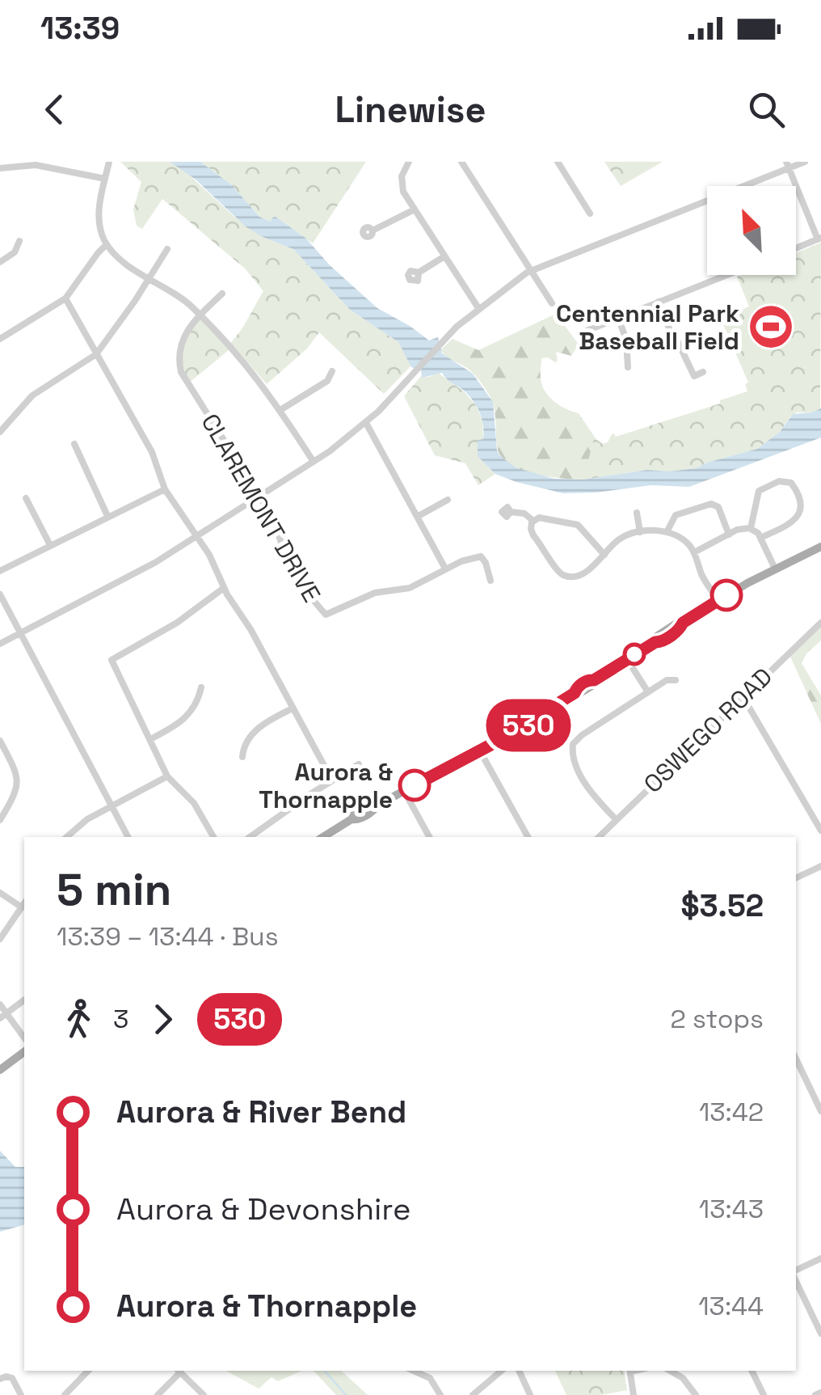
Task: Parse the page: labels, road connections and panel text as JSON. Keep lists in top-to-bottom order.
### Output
{
  "streets": {
    "street": ["CLAREMONT DRIVE", "OSWEGO ROAD"]
  },
  "places": {
    "sports": ["Centennial Park Baseball Field"],
    "other": ["Aurora & Thornapple"]
  },
  "lines": ["bus line 530"],
  "north": "top left",
  "page": {
    "status": "13:39",
    "header": "Linewise",
    "on_map": "530",
    "heading": ["5 min", "13:39 – 13:44 · Bus", "$3.52"],
    "legs": ["3", "530", "2 stops"],
    "list": [
      {
        "name": "Aurora & River Bend",
        "value": "13:42"
      },
      {
        "name": "Aurora & Devonshire",
        "value": "13:43"
      },
      {
        "name": "Aurora & Thornapple",
        "value": "13:44"
      }
    ]
  }
}
